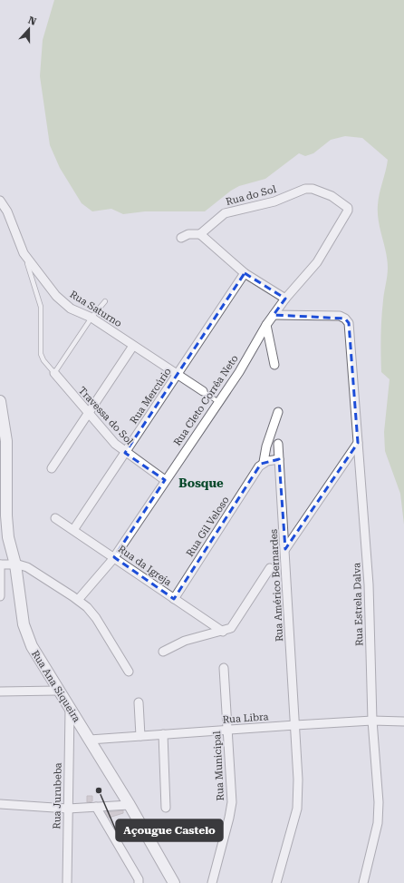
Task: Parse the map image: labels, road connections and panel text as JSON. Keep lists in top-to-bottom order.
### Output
{
  "streets": {
    "street": [
      "Rua do Sol",
      "Rua Saturno",
      "Rua Mercúrio",
      "Rua Cleto Corrêa Neto",
      "Travessa do Sol",
      "Rua Gil Veloso",
      "Rua da Igreja",
      "Rua Américo Bernardes",
      "Rua Estrela Dalva",
      "Rua Ana Siqueira",
      "Rua Libra",
      "Rua Municipal",
      "Rua Jurubeba"
    ]
  },
  "crossings": [
    ["Rua do Sol", "Rua Cleto Corrêa Neto"],
    ["Rua Saturno", "Rua Mercúrio"],
    ["Rua Saturno", "Rua Cleto Corrêa Neto"],
    ["Rua Saturno", "Travessa do Sol"],
    ["Rua Mercúrio", "Travessa do Sol"],
    ["Rua Mercúrio", "Rua da Igreja"],
    ["Rua Cleto Corrêa Neto", "Travessa do Sol"],
    ["Rua Cleto Corrêa Neto", "Rua da Igreja"],
    ["Rua Cleto Corrêa Neto", "Rua Estrela Dalva"],
    ["Rua Gil Veloso", "Rua da Igreja"],
    ["Rua Américo Bernardes", "Rua Libra"],
    ["Rua Estrela Dalva", "Rua Libra"],
    ["Rua Ana Siqueira", "Rua Libra"],
    ["Rua Ana Siqueira", "Rua Jurubeba"],
    ["Rua Libra", "Rua Municipal"]
  ],
  "districts": ["Bosque"],
  "places": ["Açougue Castelo"],
  "north": "top"
}
